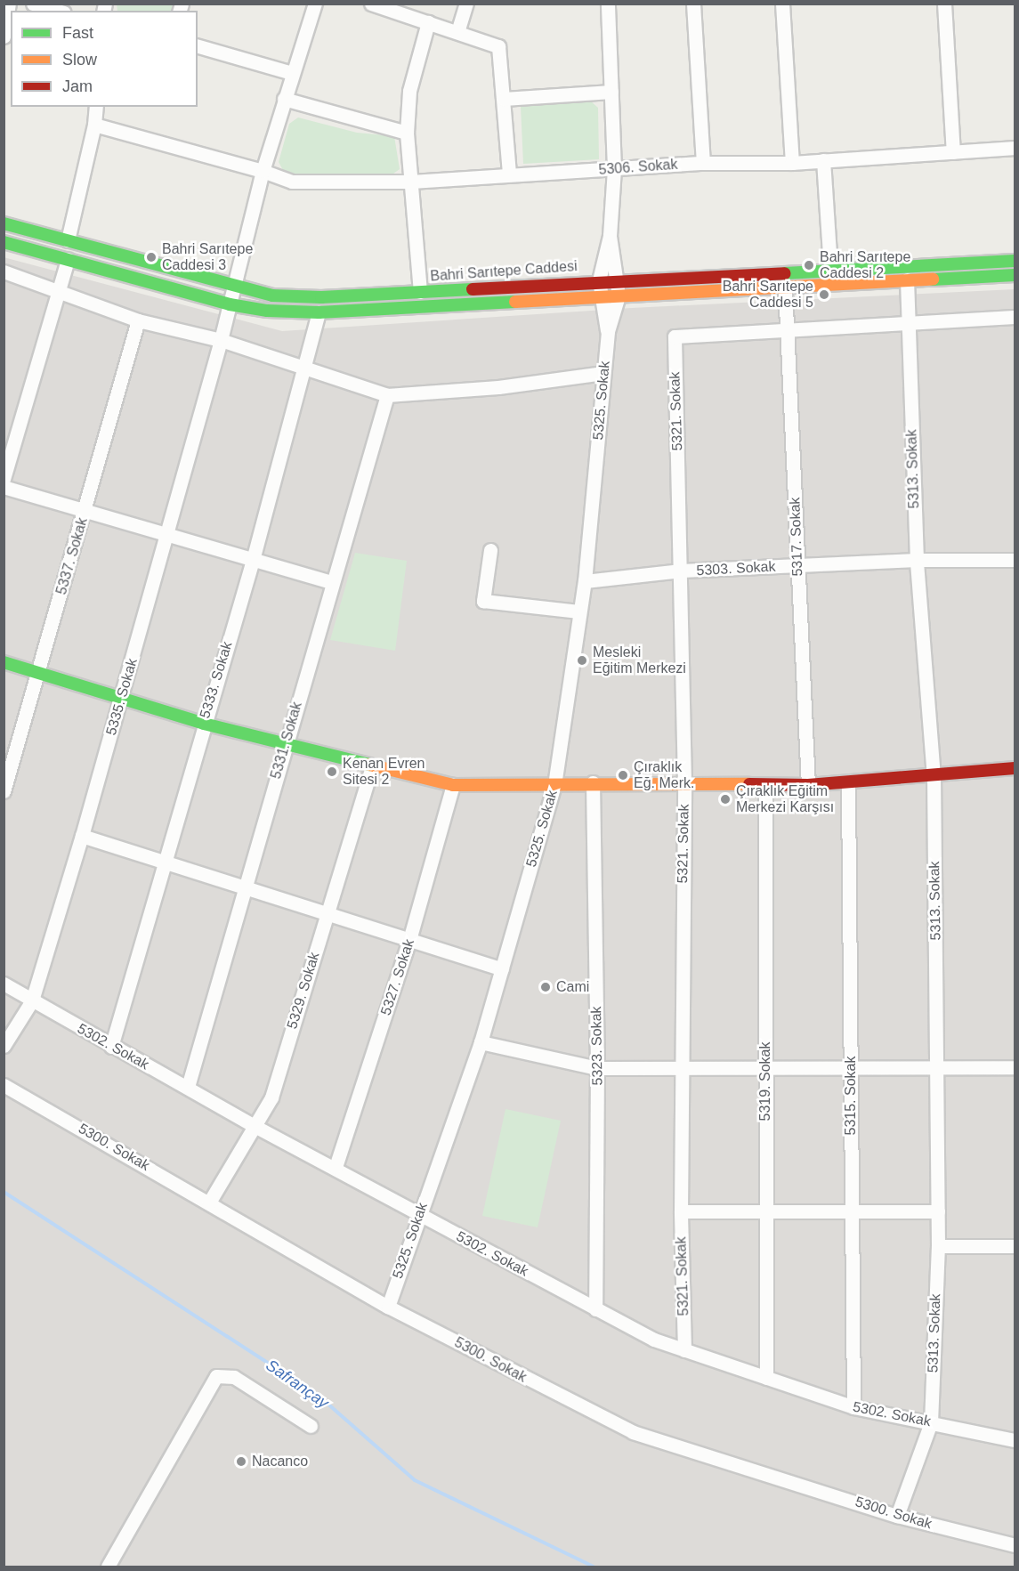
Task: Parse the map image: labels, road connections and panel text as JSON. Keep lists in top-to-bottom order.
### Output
{
  "streets": {
    "main road": ["Bahri Sarıtepe Caddesi"],
    "street": [
      "5306. Sokak",
      "5325. Sokak",
      "5321. Sokak",
      "5313. Sokak",
      "5317. Sokak",
      "5337. Sokak",
      "5303. Sokak",
      "5333. Sokak",
      "5335. Sokak",
      "5331. Sokak",
      "5327. Sokak",
      "5329. Sokak",
      "5323. Sokak",
      "5302. Sokak",
      "5319. Sokak",
      "5315. Sokak",
      "5300. Sokak"
    ]
  },
  "crossings": [
    ["5306. Sokak", "5335. Sokak"],
    ["Bahri Sarıtepe Caddesi", "5313. Sokak"],
    ["Bahri Sarıtepe Caddesi", "5317. Sokak"],
    ["Bahri Sarıtepe Caddesi", "5333. Sokak"],
    ["Bahri Sarıtepe Caddesi", "5335. Sokak"],
    ["5325. Sokak", "5303. Sokak"],
    ["5325. Sokak", "5302. Sokak"],
    ["5325. Sokak", "5300. Sokak"],
    ["5321. Sokak", "5317. Sokak"],
    ["5321. Sokak", "5303. Sokak"],
    ["5321. Sokak", "5302. Sokak"],
    ["5313. Sokak", "5303. Sokak"],
    ["5313. Sokak", "5302. Sokak"],
    ["5313. Sokak", "5300. Sokak"],
    ["5317. Sokak", "5303. Sokak"],
    ["5333. Sokak", "5302. Sokak"],
    ["5335. Sokak", "5302. Sokak"],
    ["5331. Sokak", "5302. Sokak"],
    ["5327. Sokak", "5302. Sokak"],
    ["5329. Sokak", "5302. Sokak"],
    ["5329. Sokak", "5300. Sokak"],
    ["5323. Sokak", "5302. Sokak"],
    ["5302. Sokak", "5319. Sokak"],
    ["5302. Sokak", "5315. Sokak"]
  ],
  "water": ["Safrançay"],
  "places": [
    "Bahri Sarıtepe Caddesi 3",
    "Bahri Sarıtepe Caddesi 2",
    "Bahri Sarıtepe Caddesi 5",
    "Mesleki Eğitim Merkezi",
    "Kenan Evren Sitesi 2",
    "Çıraklık Eğ. Merk.",
    "Çıraklık Eğitim Merkezi Karşısı",
    "Cami",
    "Nacanco"
  ],
  "legend": ["Fast", "Slow", "Jam"]
}
